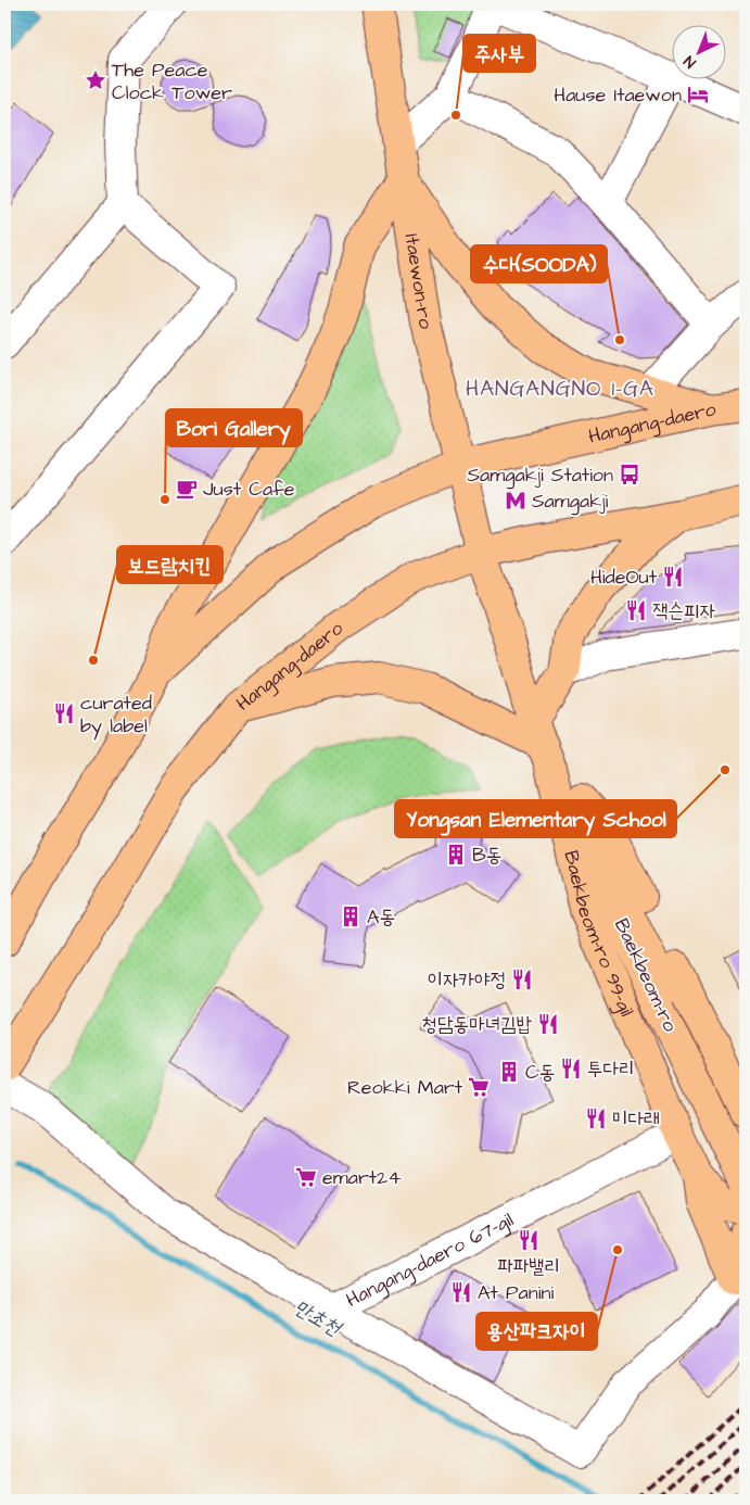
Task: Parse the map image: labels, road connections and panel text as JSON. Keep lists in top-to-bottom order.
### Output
{
  "streets": {
    "main road": [
      "Itaewon-ro",
      "Hangang-daero",
      "Baekbeom-ro 99-gil",
      "Baekbeom-ro"
    ],
    "street": ["Hangang-daero 67-gil"]
  },
  "crossings": [
    ["Itaewon-ro", "Hangang-daero"],
    ["Itaewon-ro", "Baekbeom-ro"],
    ["Hangang-daero", "Baekbeom-ro"],
    ["Baekbeom-ro 99-gil", "Baekbeom-ro"],
    ["Baekbeom-ro 99-gil", "Hangang-daero 67-gil"]
  ],
  "districts": ["HANGANGNO 1-GA"],
  "water": ["만초천"],
  "places": {
    "place": ["The Peace Clock Tower"],
    "hotel": ["Hause Itaewon"],
    "other": [
      "주사부",
      "수다(SOODA)",
      "Bori Gallery",
      "보드람치킨",
      "Yongsan Elementary School",
      "용산파크자이"
    ],
    "bus stop": ["Samgakji Station"],
    "cafe": ["Just Cafe"],
    "metro station": ["Samgakji"],
    "restaurant": [
      "HideOut",
      "잭슨피자",
      "curated by label",
      "이자카야정",
      "청담동마녀김밥",
      "투다리",
      "미다래",
      "파파밸리",
      "At Panini"
    ],
    "building": ["B동", "A동", "C동"],
    "supermarket": ["Reokki Mart", "emart24"]
  },
  "north": "bottom left"
}
